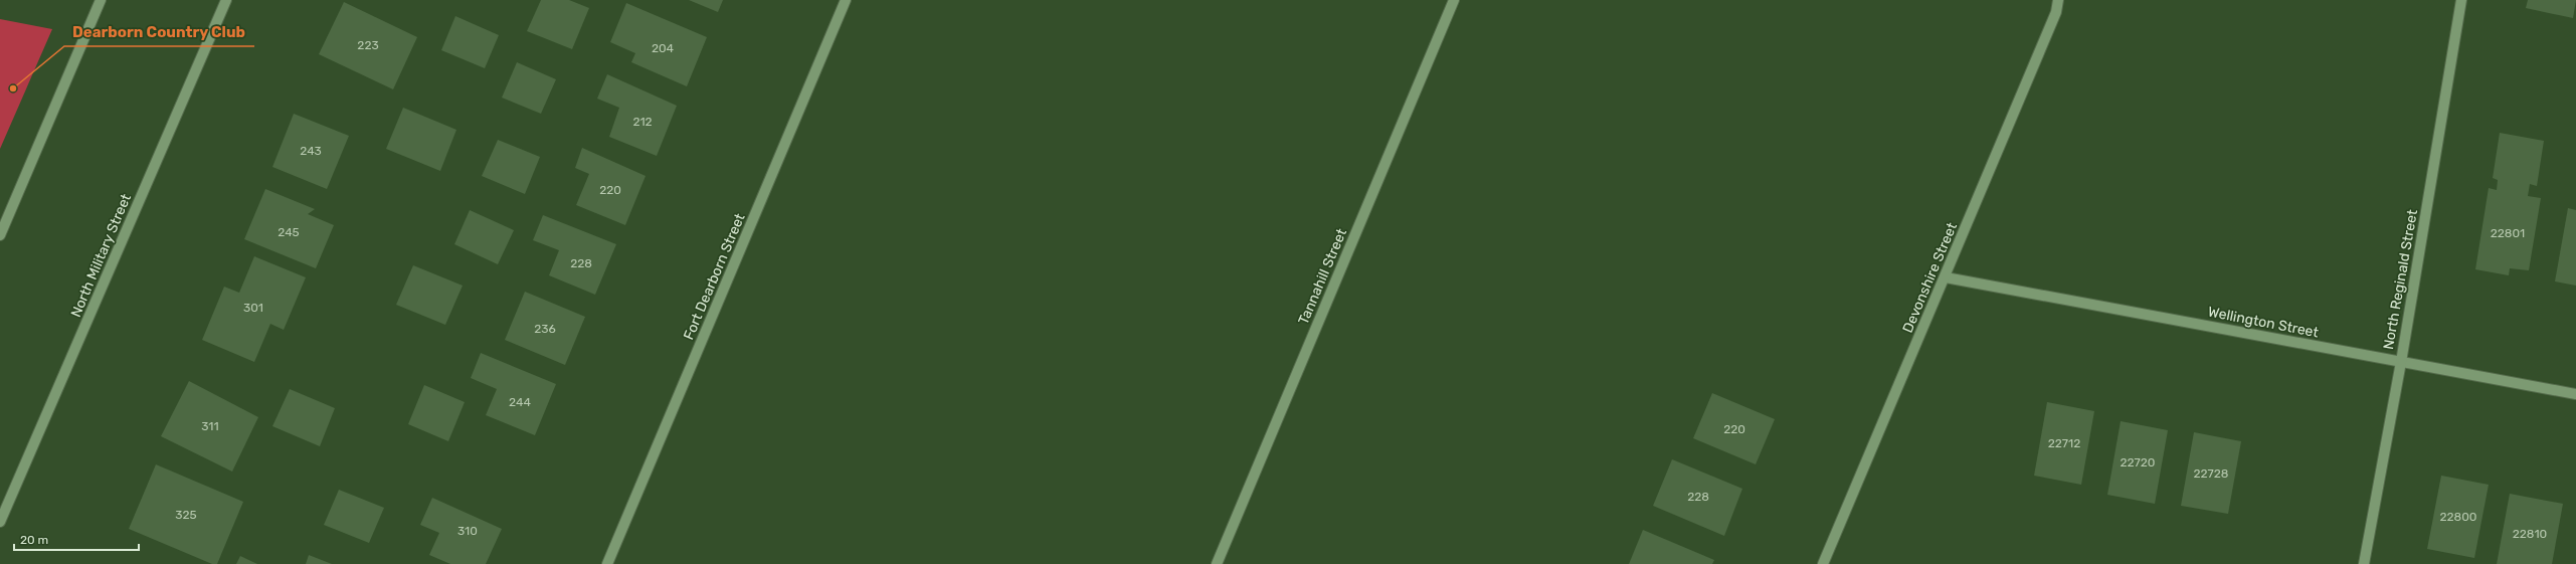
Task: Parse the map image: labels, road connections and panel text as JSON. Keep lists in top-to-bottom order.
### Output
{
  "streets": {
    "street": [
      "North Military Street",
      "Fort Dearborn Street",
      "Tannahill Street",
      "Devonshire Street",
      "North Reginald Street",
      "Wellington Street"
    ]
  },
  "crossings": [
    ["Devonshire Street", "Wellington Street"],
    ["North Reginald Street", "Wellington Street"]
  ],
  "places": ["Dearborn Country Club"],
  "house_numbers": [
    "223",
    "204",
    "212",
    "243",
    "220",
    "245",
    "22801",
    "228",
    "301",
    "236",
    "244",
    "311",
    "220",
    "22712",
    "22720",
    "22728",
    "228",
    "325",
    "22800",
    "310",
    "22810"
  ],
  "scale_bar": "20 m"
}
